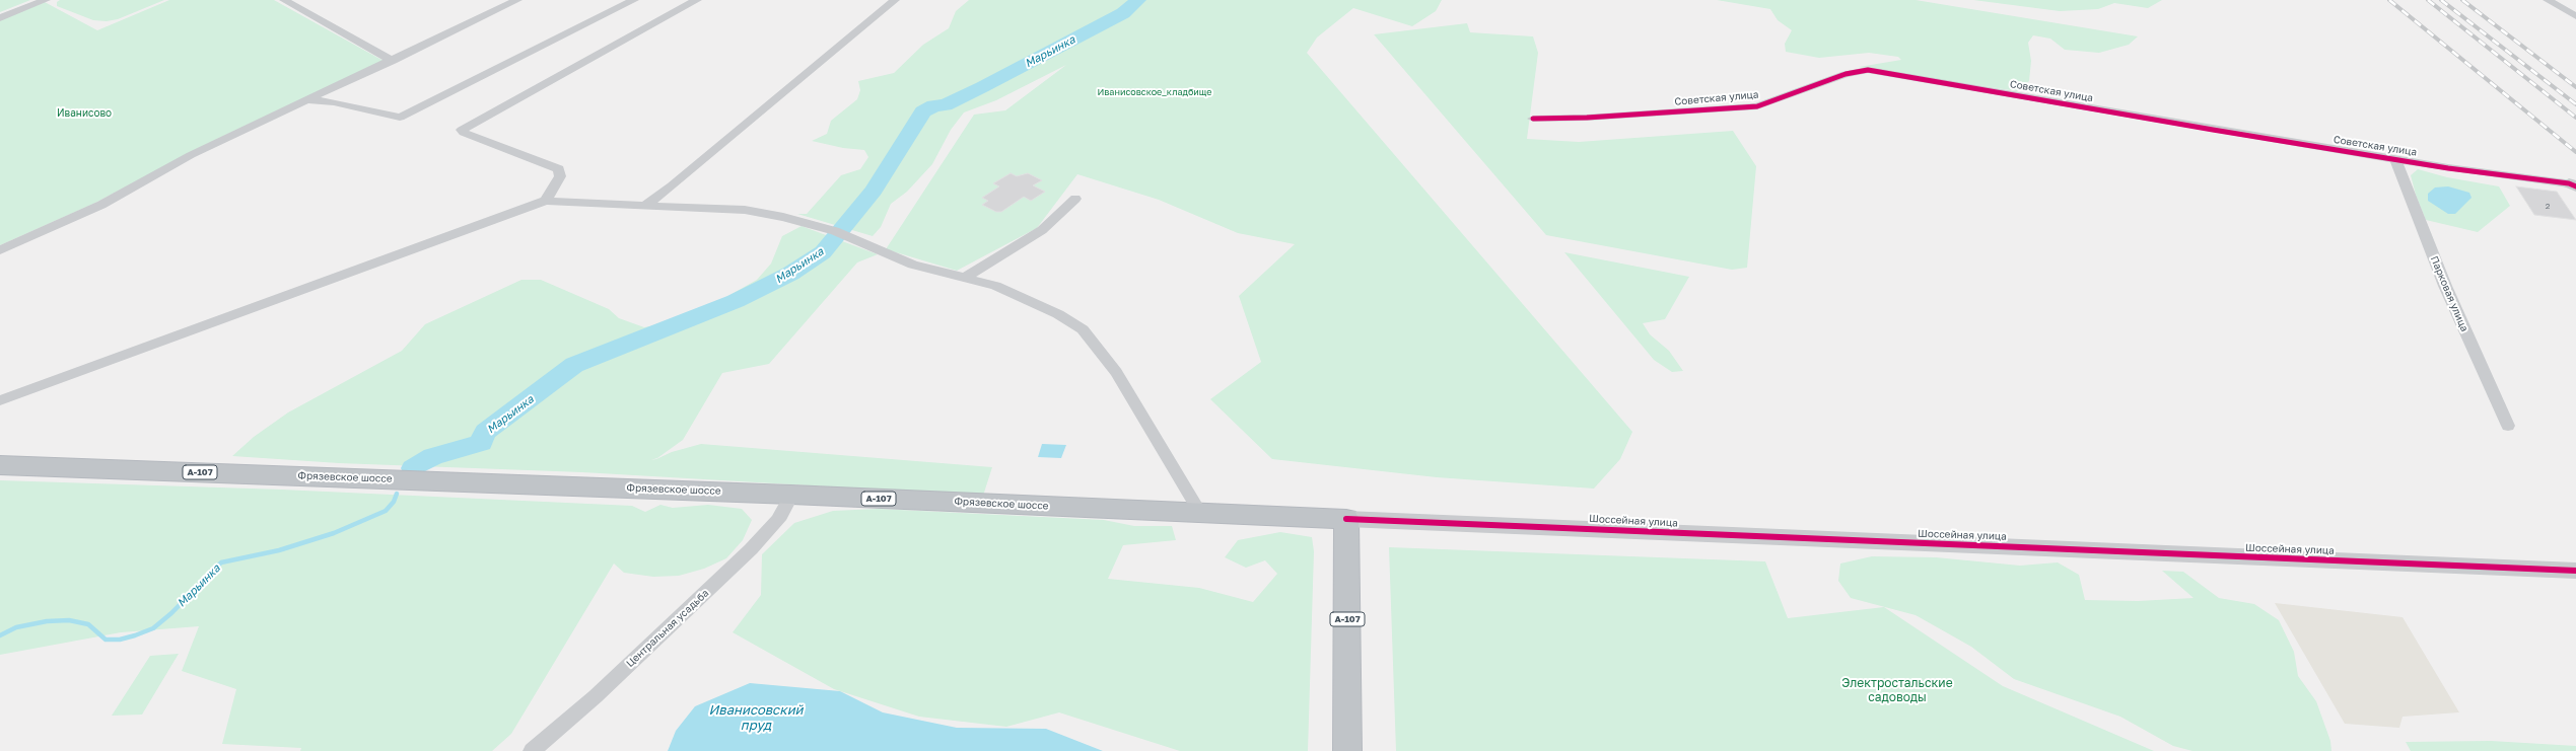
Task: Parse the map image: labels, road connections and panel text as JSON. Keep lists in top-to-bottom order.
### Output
{
  "streets": {
    "highway": ["А-107", "Фрязевское шоссе"],
    "street": [
      "Советская улица",
      "Парковая улица",
      "Шоссейная улица",
      "Центральная усадьба"
    ]
  },
  "crossings": [
    ["Советская улица", "Парковая улица"],
    ["А-107", "Фрязевское шоссе"],
    ["А-107", "Шоссейная улица"],
    ["Фрязевское шоссе", "Шоссейная улица"],
    ["Фрязевское шоссе", "Центральная усадьба"]
  ],
  "water": ["Марьинка", "Иванисовский пруд"],
  "parks": ["Иванисовское_кладбище", "Иванисово", "Электростальские садоводы"],
  "house_numbers": ["2"]
}
